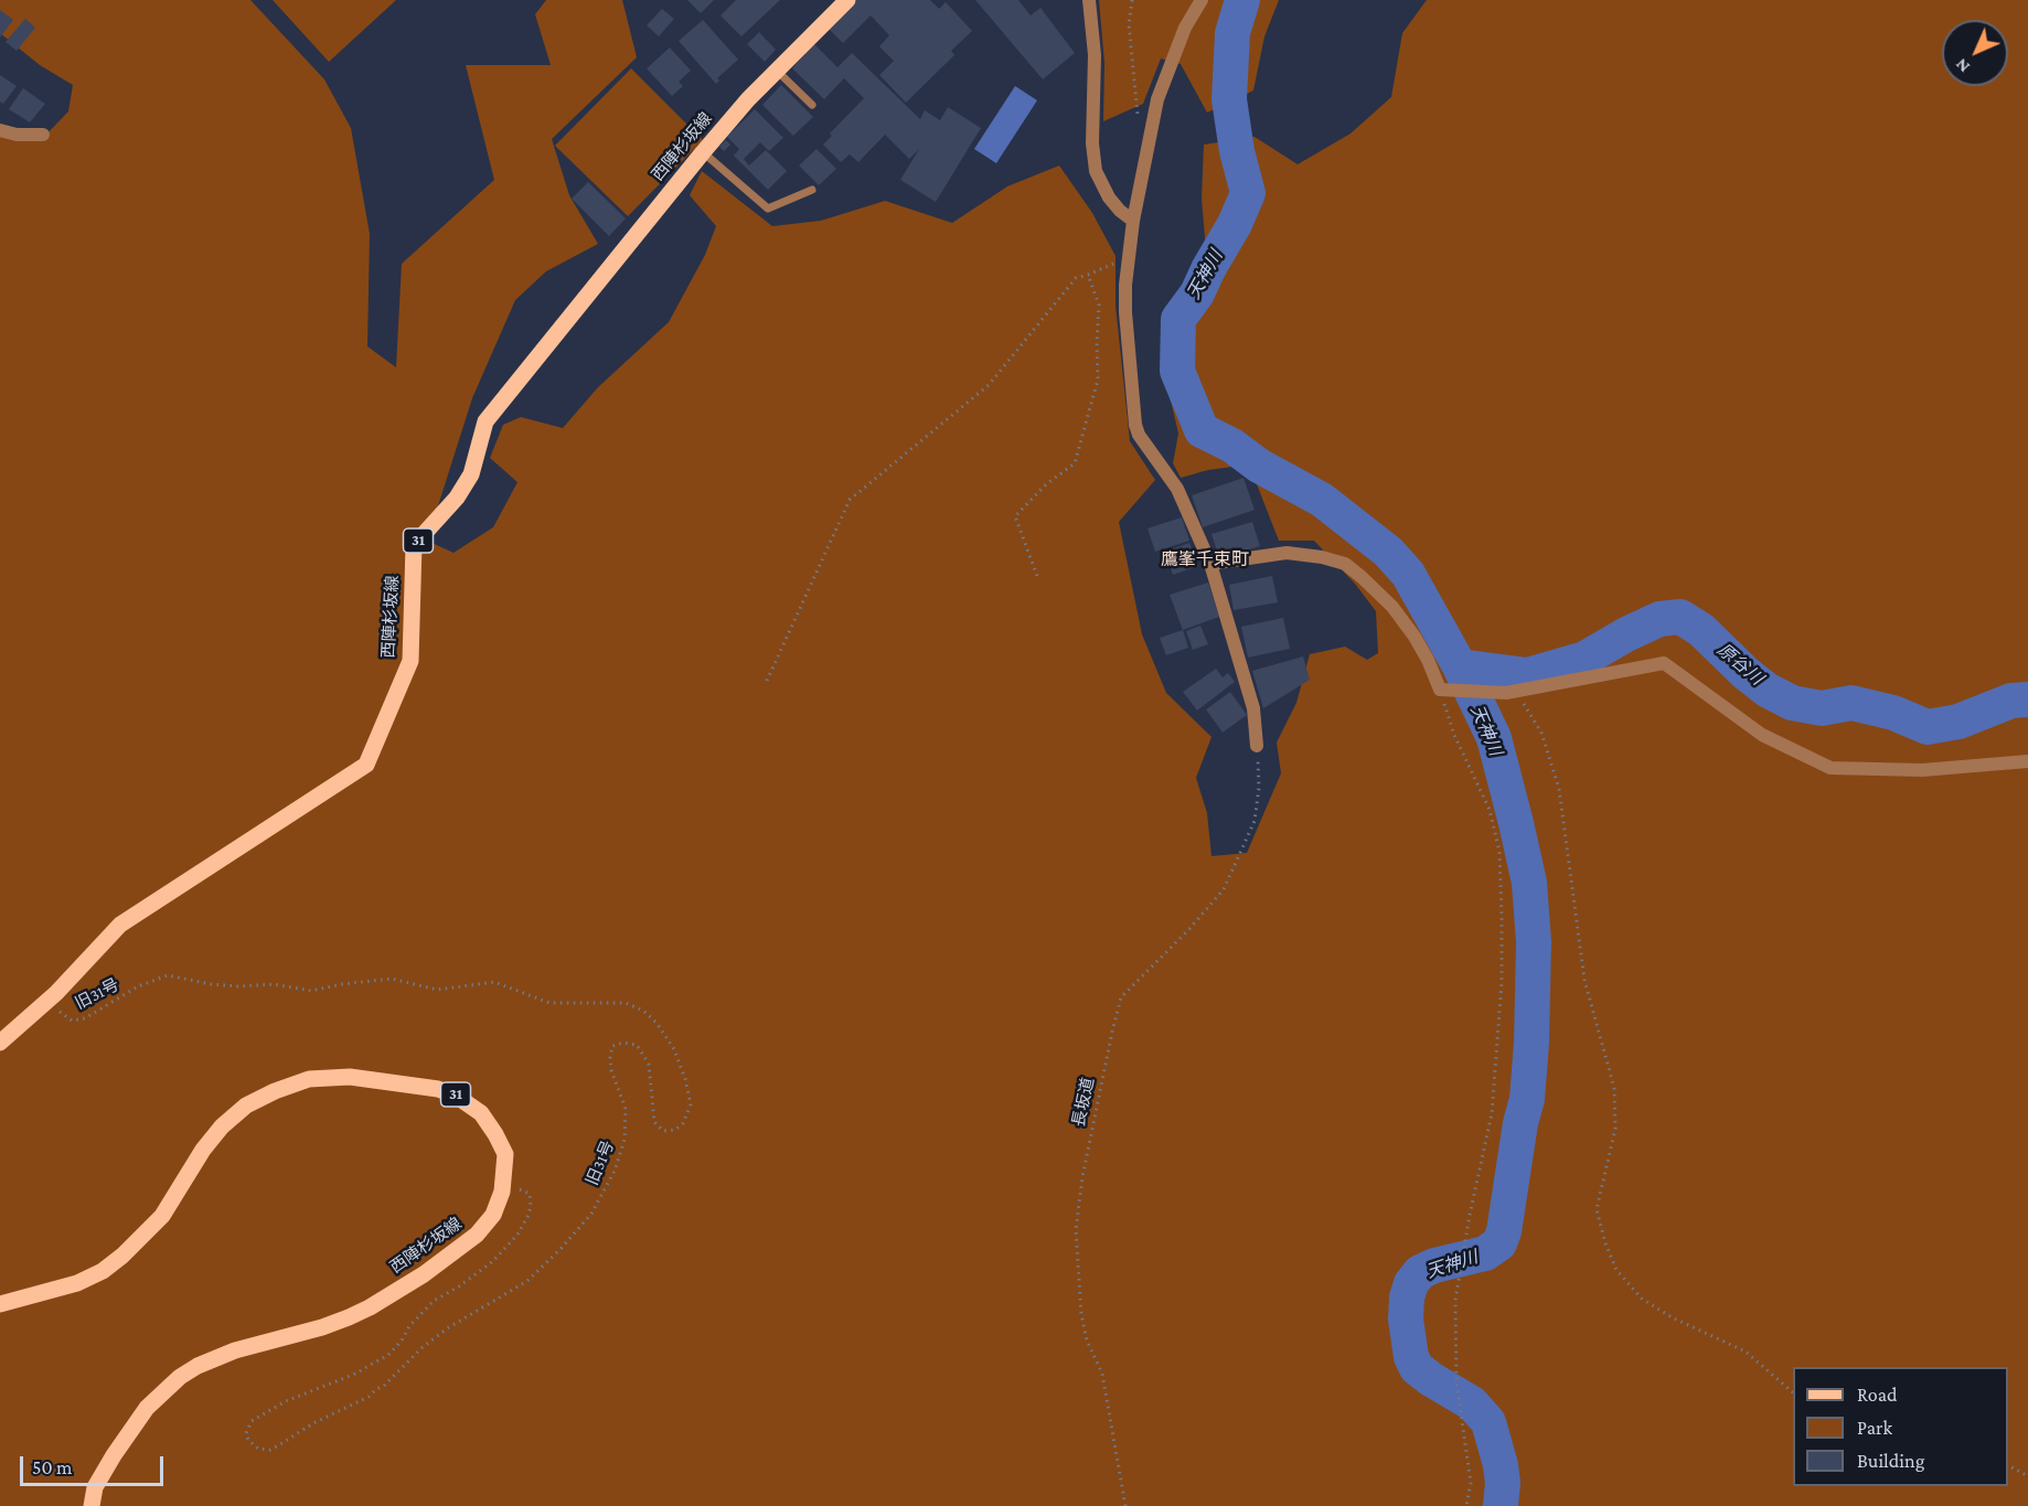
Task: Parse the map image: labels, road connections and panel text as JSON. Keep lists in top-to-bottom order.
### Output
{
  "streets": {
    "main road": ["西陣杉坂線", "31"],
    "path": ["旧31号", "長坂道"]
  },
  "crossings": [
    ["西陣杉坂線", "旧31号"]
  ],
  "districts": ["鷹峯千束町"],
  "water": ["天神川", "原谷川"],
  "legend": ["Road", "Park", "Building"],
  "scale_bar": "50 m",
  "north": "bottom left"
}
